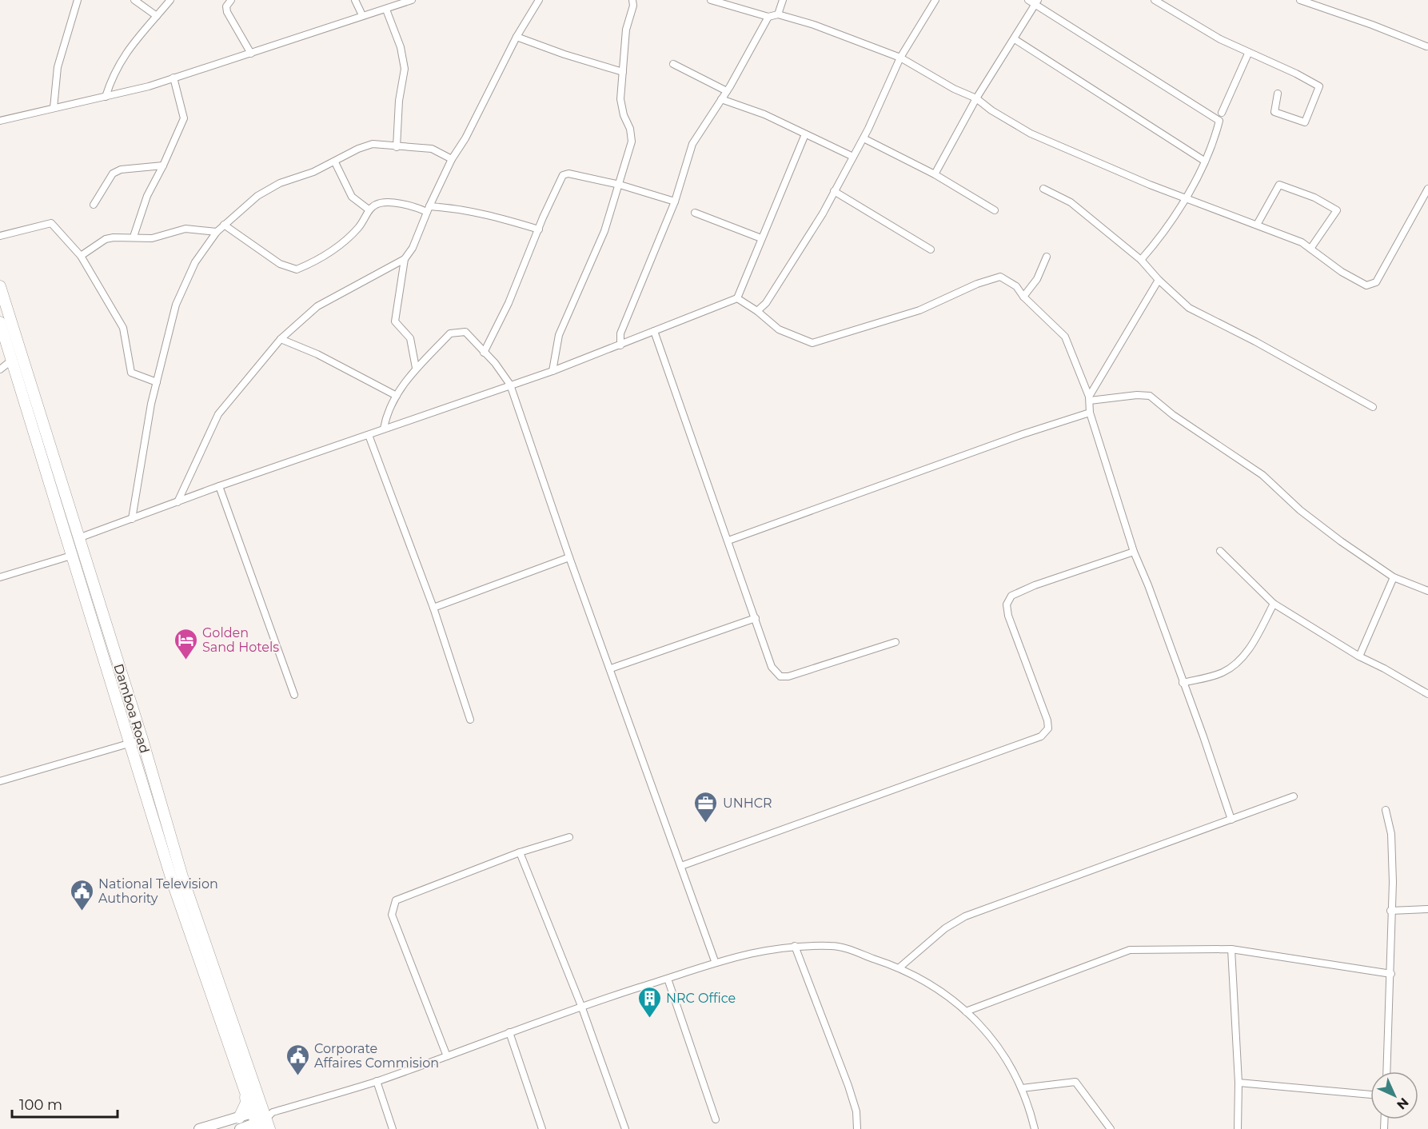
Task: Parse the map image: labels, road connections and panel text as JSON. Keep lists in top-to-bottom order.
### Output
{
  "streets": {
    "main road": ["Damboa Road"]
  },
  "places": {
    "hotel": ["Golden Sand Hotels"],
    "office": ["UNHCR"],
    "public building": ["National Television Authority", "Corporate Affaires Commision"],
    "building": ["NRC Office"]
  },
  "scale_bar": "100 m",
  "north": "bottom right"
}
